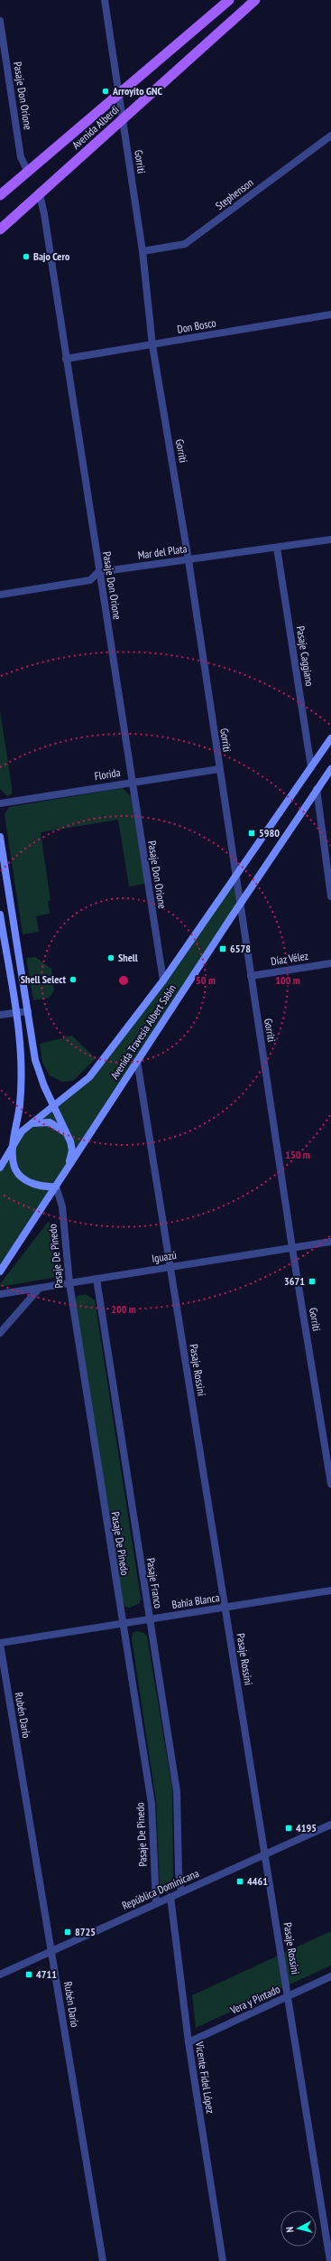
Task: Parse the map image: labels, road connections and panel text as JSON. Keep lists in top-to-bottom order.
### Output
{
  "streets": {
    "main road": ["Avenida Alberdi", "Avenida Travesía Albert Sabin"],
    "street": [
      "Pasaje Don Orione",
      "Gorriti",
      "Stephenson",
      "Don Bosco",
      "Mar del Plata",
      "Pasaje Caggiano",
      "Florida",
      "Díaz Vélez",
      "Pasaje De Pinedo",
      "Iguazú",
      "Pasaje Rossini",
      "Pasaje Franco",
      "Bahía Blanca",
      "Rubén Darío",
      "República Dominicana",
      "Vera y Pintado",
      "Vicente Fidel López"
    ]
  },
  "crossings": [
    ["Pasaje Don Orione", "Avenida Alberdi"],
    ["Pasaje Don Orione", "Don Bosco"],
    ["Pasaje Don Orione", "Mar del Plata"],
    ["Pasaje Don Orione", "Florida"],
    ["Pasaje Don Orione", "Avenida Travesía Albert Sabin"],
    ["Avenida Alberdi", "Gorriti"],
    ["Gorriti", "Stephenson"],
    ["Gorriti", "Don Bosco"],
    ["Gorriti", "Mar del Plata"],
    ["Gorriti", "Florida"],
    ["Gorriti", "Díaz Vélez"],
    ["Gorriti", "Avenida Travesía Albert Sabin"],
    ["Gorriti", "Iguazú"],
    ["Mar del Plata", "Pasaje Caggiano"],
    ["Pasaje Caggiano", "Avenida Travesía Albert Sabin"],
    ["Avenida Travesía Albert Sabin", "Pasaje De Pinedo"],
    ["Avenida Travesía Albert Sabin", "Pasaje Rossini"],
    ["Pasaje De Pinedo", "Iguazú"],
    ["Pasaje De Pinedo", "Bahía Blanca"],
    ["Pasaje De Pinedo", "República Dominicana"],
    ["Iguazú", "Pasaje Rossini"],
    ["Iguazú", "Pasaje Franco"],
    ["Pasaje Rossini", "Bahía Blanca"],
    ["Pasaje Rossini", "República Dominicana"],
    ["Pasaje Rossini", "Vera y Pintado"],
    ["Pasaje Franco", "Bahía Blanca"],
    ["Pasaje Franco", "República Dominicana"],
    ["Bahía Blanca", "Rubén Darío"],
    ["Rubén Darío", "República Dominicana"],
    ["República Dominicana", "Vicente Fidel López"],
    ["Vera y Pintado", "Vicente Fidel López"]
  ],
  "places": {
    "other": [
      "Arroyito GNC",
      "Bajo Cero",
      "Shell",
      "Shell Select"
    ],
    "transit": [
      "5980",
      "6578",
      "3671",
      "4195",
      "4461",
      "8725",
      "4711"
    ]
  },
  "north": "left",
  "rings": [
    "50 m",
    "100 m",
    "150 m",
    "200 m"
  ]
}
